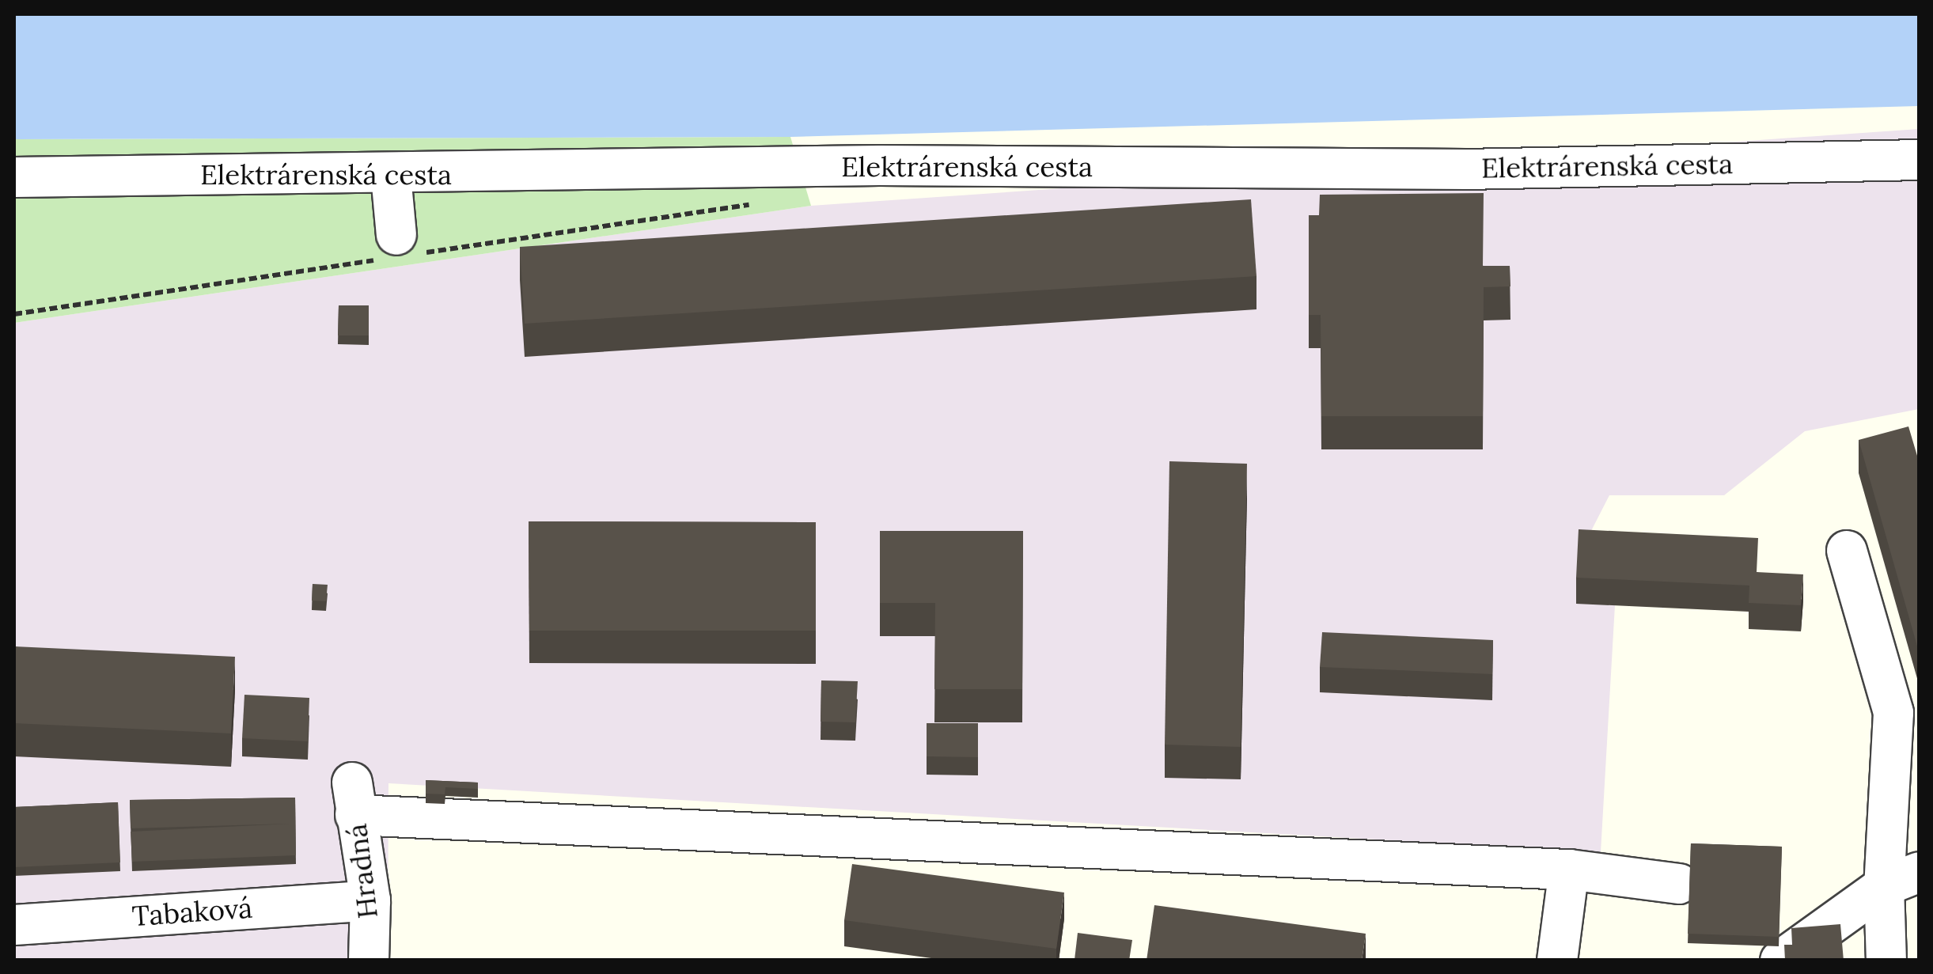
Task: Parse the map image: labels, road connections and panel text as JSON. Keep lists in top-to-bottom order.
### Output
{
  "streets": {
    "street": ["Elektrárenská cesta", "Hradná", "Tabaková"]
  },
  "crossings": [
    ["Hradná", "Tabaková"]
  ]
}
